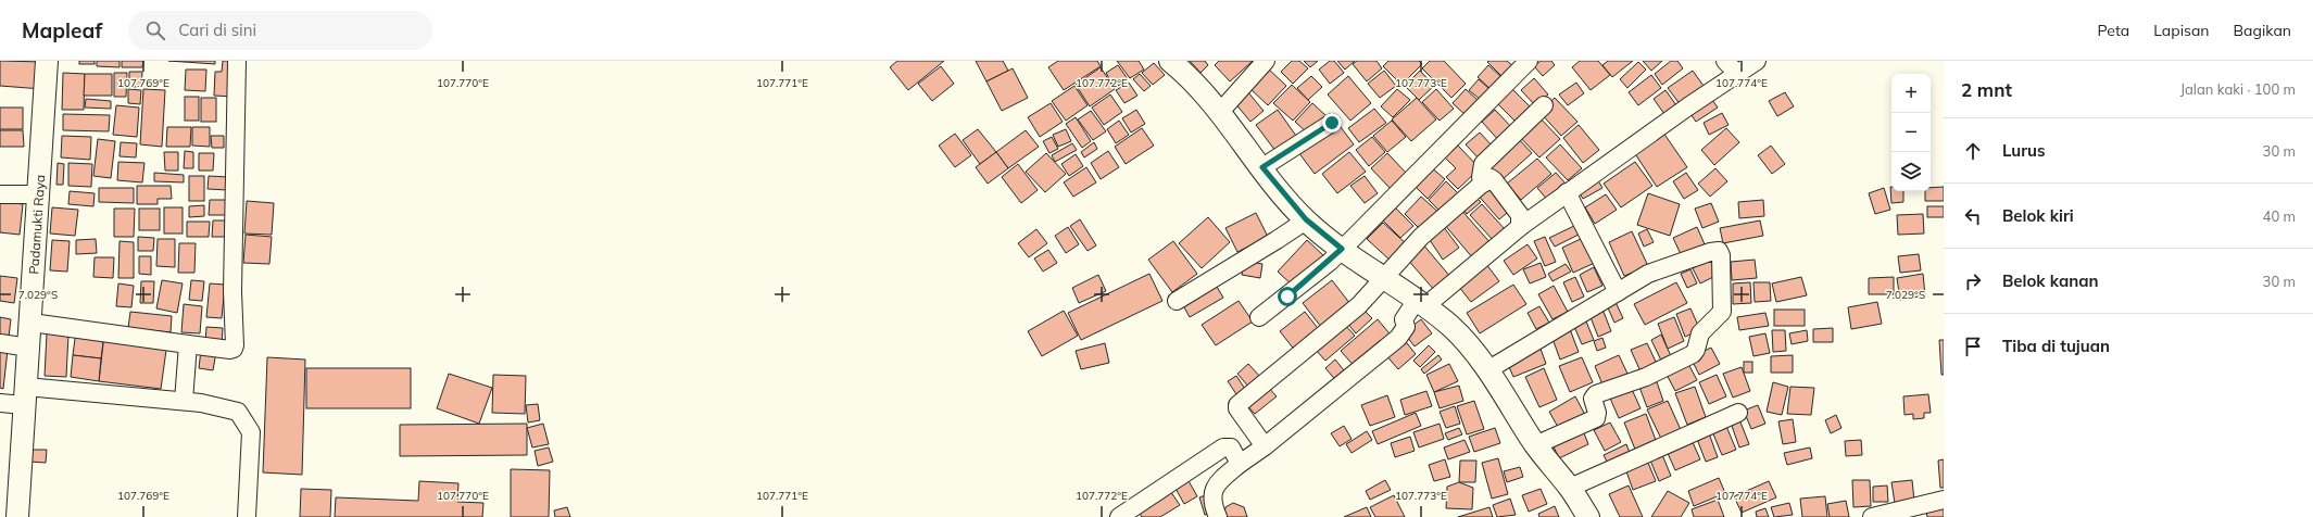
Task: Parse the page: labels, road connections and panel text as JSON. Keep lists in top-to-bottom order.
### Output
{
  "streets": {
    "street": ["Padamukti Raya"]
  },
  "page": {
    "header": "Mapleaf",
    "search": "Cari di sini",
    "nav": ["Peta", "Lapisan", "Bagikan"],
    "heading": ["2 mnt", "Jalan kaki · 100 m"],
    "map_buttons": ["+", "−"],
    "list": [
      ["Lurus", "30 m"],
      ["Belok kiri", "40 m"],
      ["Belok kanan", "30 m"],
      "Tiba di tujuan"
    ]
  },
  "coordinates": [
    "107.769°E",
    "107.770°E",
    "107.771°E",
    "107.772°E",
    "107.773°E",
    "107.774°E",
    "7.029°S"
  ]
}
